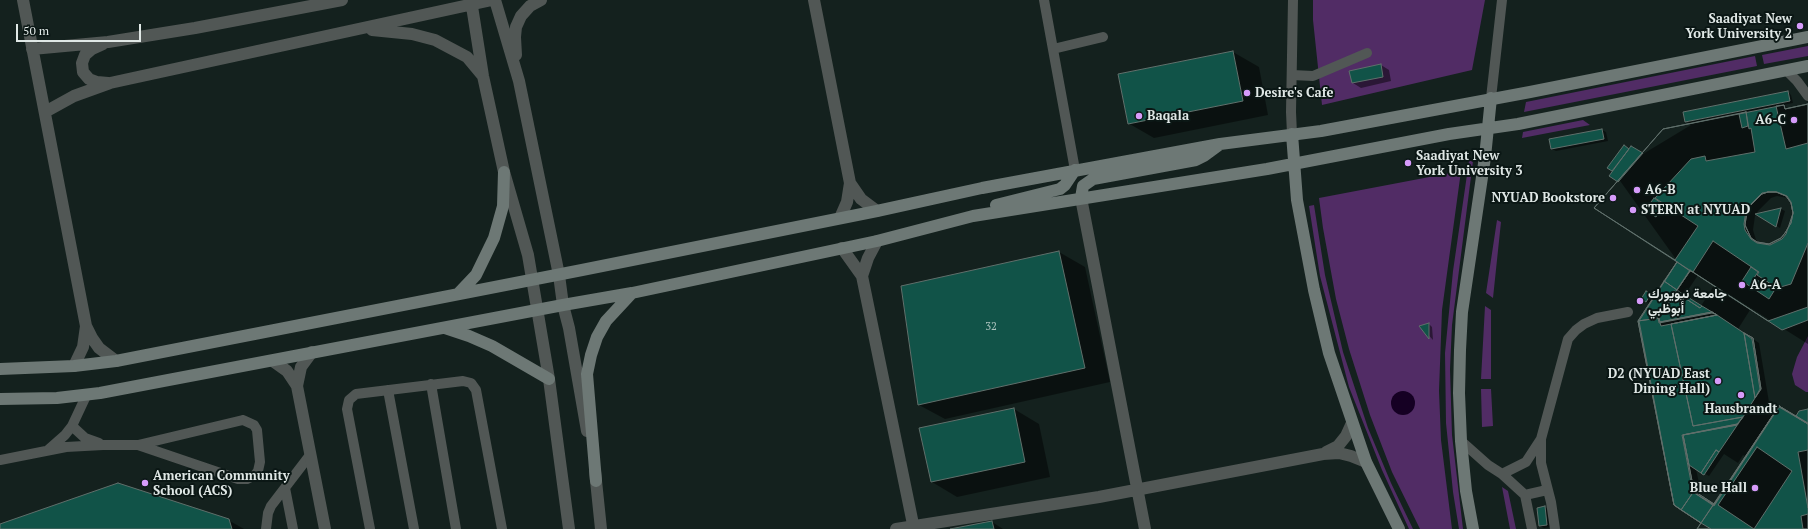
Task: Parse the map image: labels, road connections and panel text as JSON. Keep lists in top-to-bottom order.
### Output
{
  "places": [
    "Saadiyat New York University 2",
    "Desire's Cafe",
    "Baqala",
    "A6-C",
    "Saadiyat New York University 3",
    "A6-B",
    "NYUAD Bookstore",
    "STERN at NYUAD",
    "A6-A",
    "جامعة نيويورك أبوظبي",
    "D2 (NYUAD East Dining Hall)",
    "Hausbrandt",
    "American Community School (ACS)",
    "Blue Hall"
  ],
  "house_numbers": ["32"],
  "scale_bar": "50 m"
}
